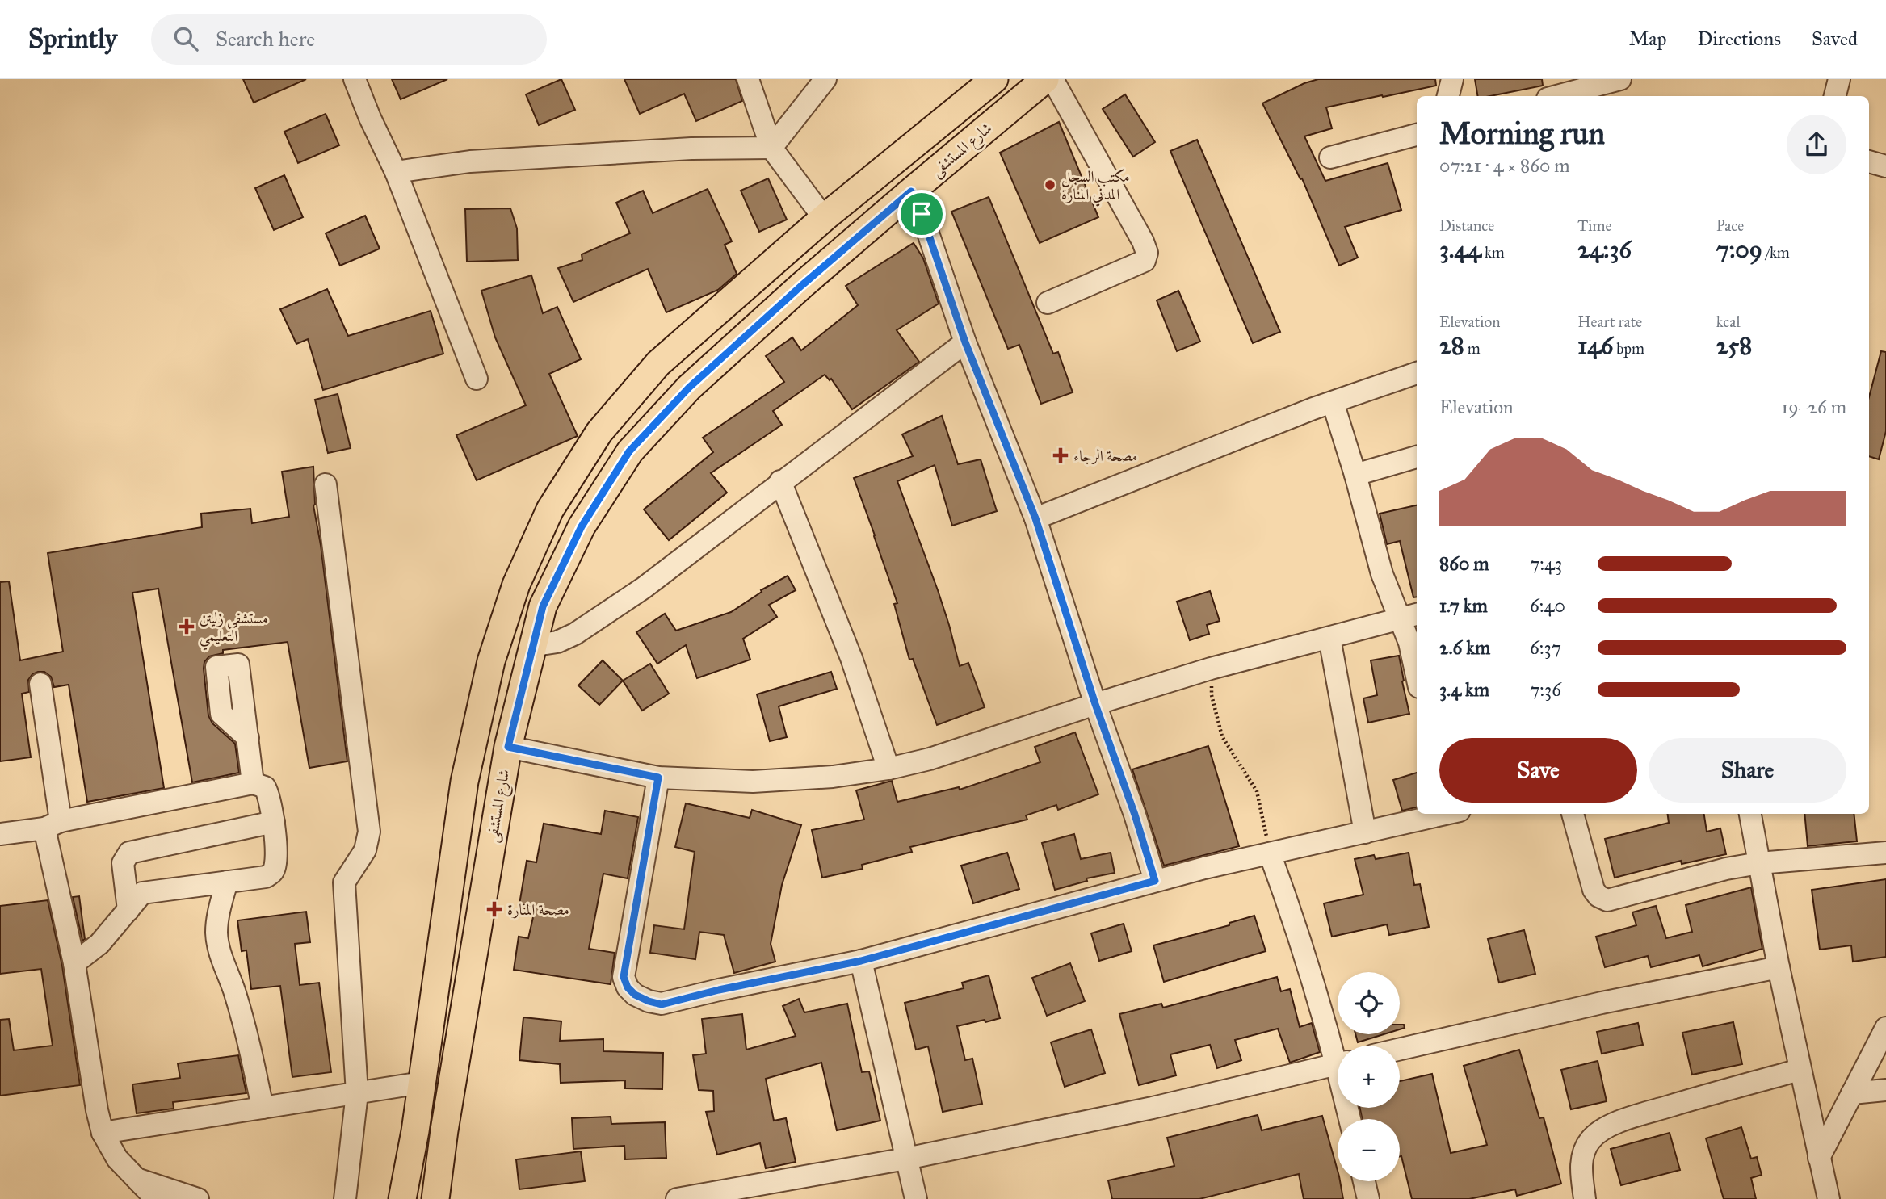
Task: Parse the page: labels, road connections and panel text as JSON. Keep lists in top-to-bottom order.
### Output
{
  "streets": {
    "main road": ["شارع المستشفى"]
  },
  "places": {
    "other": ["مكتب السجل المدني المنارة"],
    "health": ["مصحة الرجاء", "مستشفى زليتن التعليمي", "مصحة المنارة"]
  },
  "page": {
    "header": "Sprintly",
    "search": "Search here",
    "nav": ["Map", "Directions", "Saved"],
    "heading": ["Morning run", "07:21 · 4 × 860 m"],
    "stats": [
      ["Distance", "3.44 km"],
      ["Time", "24:36"],
      ["Pace", "7:09 /km"],
      ["Elevation", "28 m"],
      ["Heart rate", "146 bpm"],
      ["kcal", "258"]
    ],
    "chart": ["Elevation", "19–26 m"],
    "list": [
      {
        "name": "860 m",
        "note": "7:43"
      },
      {
        "name": "1.7 km",
        "note": "6:40"
      },
      {
        "name": "2.6 km",
        "note": "6:37"
      },
      {
        "name": "3.4 km",
        "note": "7:36"
      }
    ],
    "buttons": ["Save", "Share"],
    "map_buttons": ["+", "−"]
  }
}
